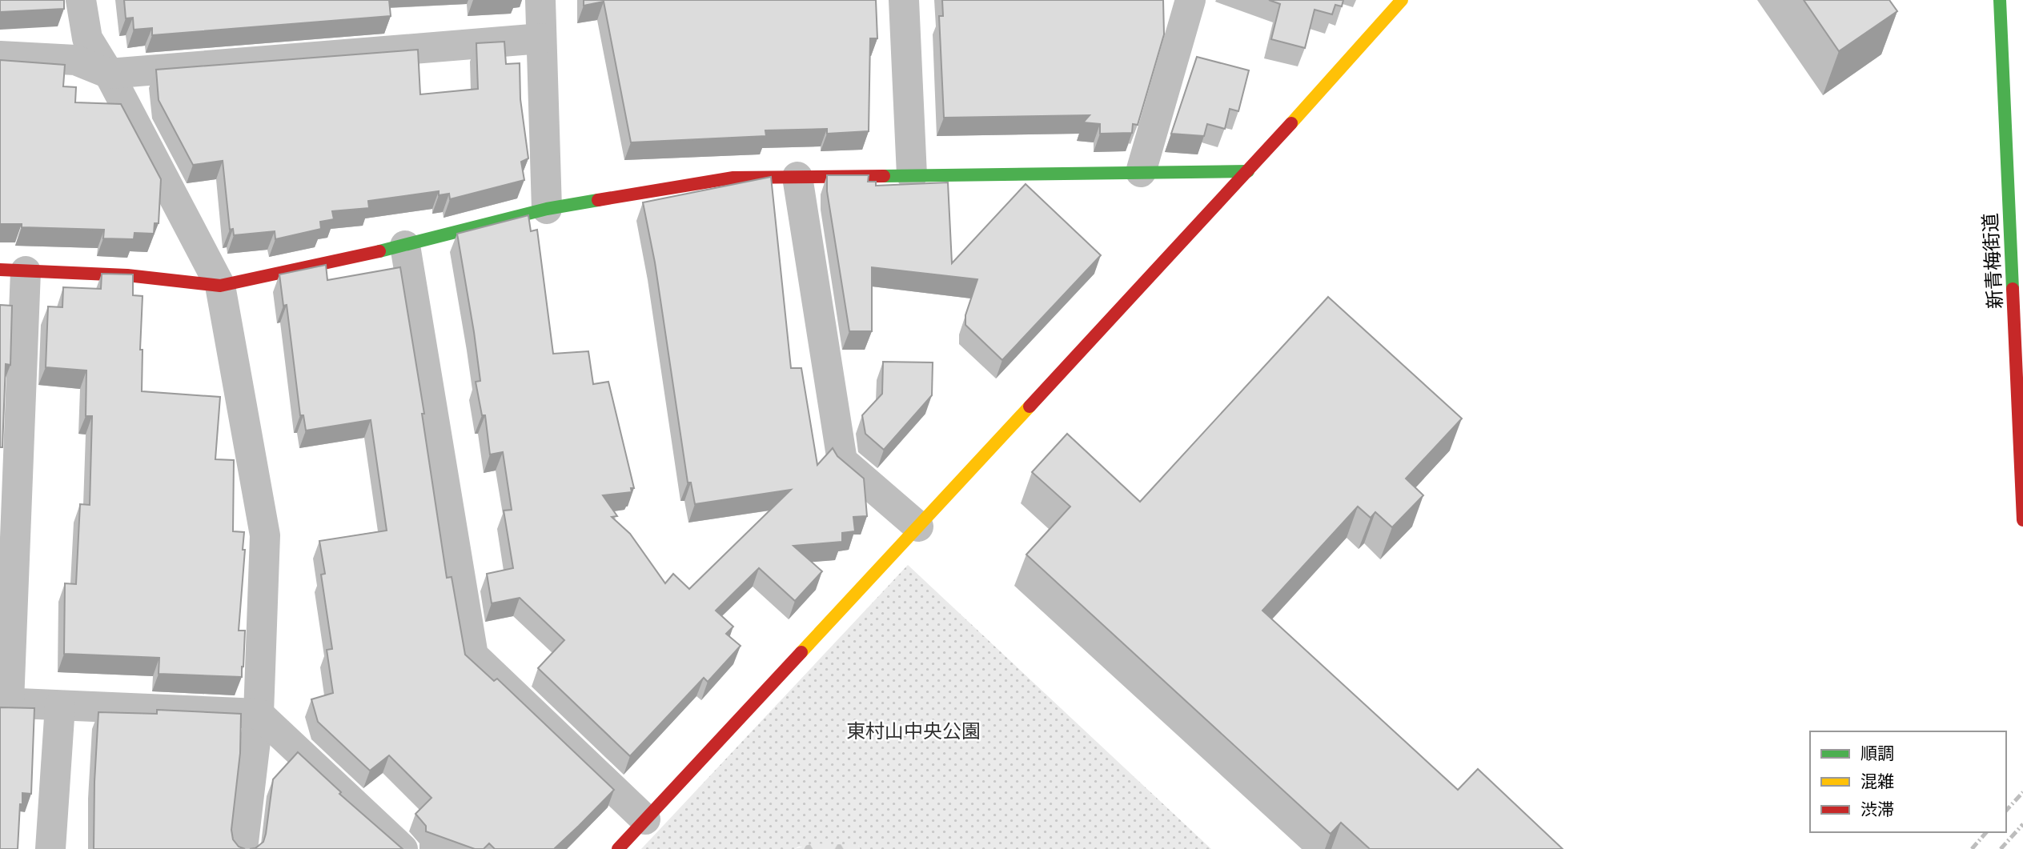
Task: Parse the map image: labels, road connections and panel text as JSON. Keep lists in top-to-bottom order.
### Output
{
  "streets": {
    "street": ["新青梅街道"]
  },
  "parks": ["東村山中央公園"],
  "legend": ["順調", "混雑", "渋滞"]
}
